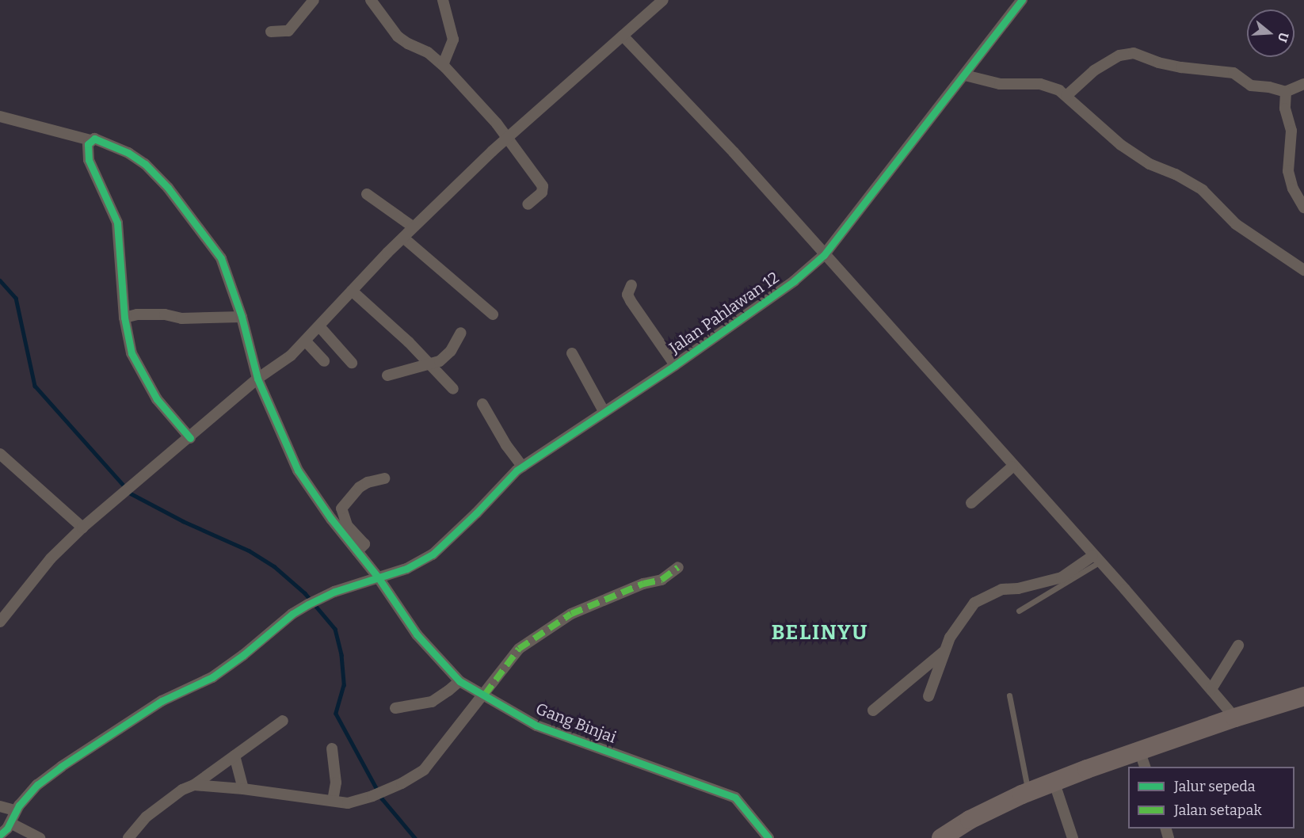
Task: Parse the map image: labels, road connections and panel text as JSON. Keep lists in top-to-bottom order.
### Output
{
  "streets": {
    "street": ["Jalan Pahlawan 12", "Gang Binjai"]
  },
  "crossings": [
    ["Jalan Pahlawan 12", "Gang Binjai"]
  ],
  "districts": ["BELINYU"],
  "legend": ["Jalur sepeda", "Jalan setapak"],
  "north": "right"
}
